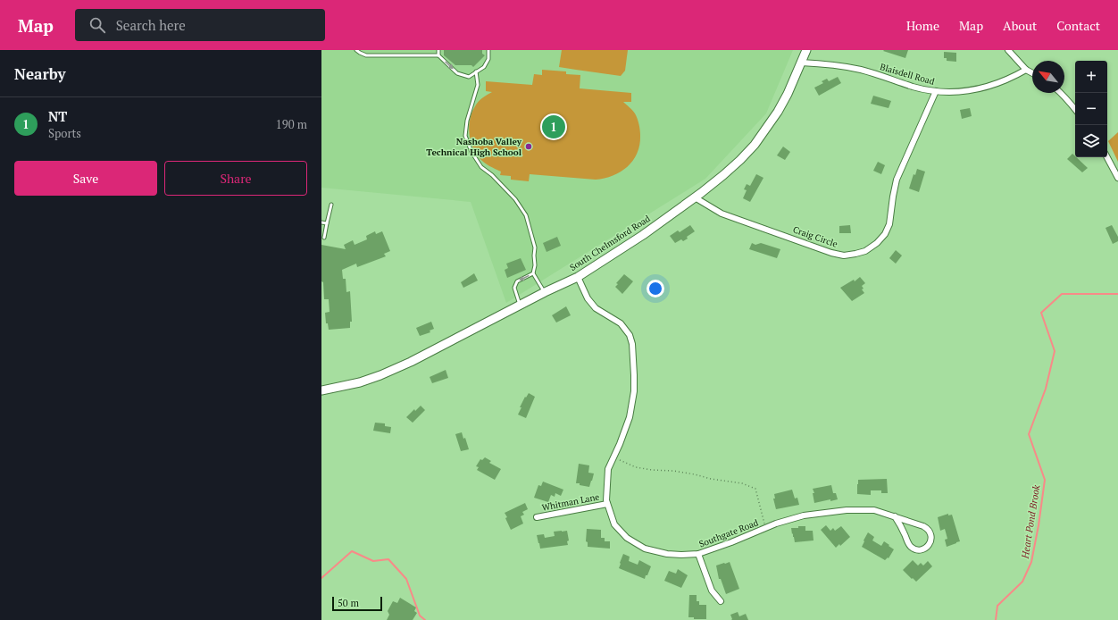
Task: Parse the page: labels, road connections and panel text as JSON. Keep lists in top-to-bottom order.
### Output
{
  "streets": {
    "main road": ["South Chelmsford Road"],
    "street": [
      "Blaisdell Road",
      "Craig Circle",
      "Whitman Lane",
      "Southgate Road"
    ]
  },
  "crossings": [
    ["Blaisdell Road", "Craig Circle"],
    ["Blaisdell Road", "South Chelmsford Road"],
    ["Craig Circle", "South Chelmsford Road"],
    ["South Chelmsford Road", "Southgate Road"],
    ["Whitman Lane", "Southgate Road"]
  ],
  "water": ["Heart Pond Brook"],
  "places": ["Nashoba Valley Technical High School"],
  "scale_bar": "50 m",
  "north": "top left",
  "page": {
    "header": "Map",
    "search": "Search here",
    "nav": [
      "Home",
      "Map",
      "About",
      "Contact"
    ],
    "heading": "Nearby",
    "map_buttons": ["+", "−"],
    "list": [
      {
        "mark": "1",
        "name": "NT",
        "note": "Sports",
        "value": "190 m"
      }
    ],
    "pins": "1",
    "buttons": ["Save", "Share"],
    "scale": "50 m"
  }
}
